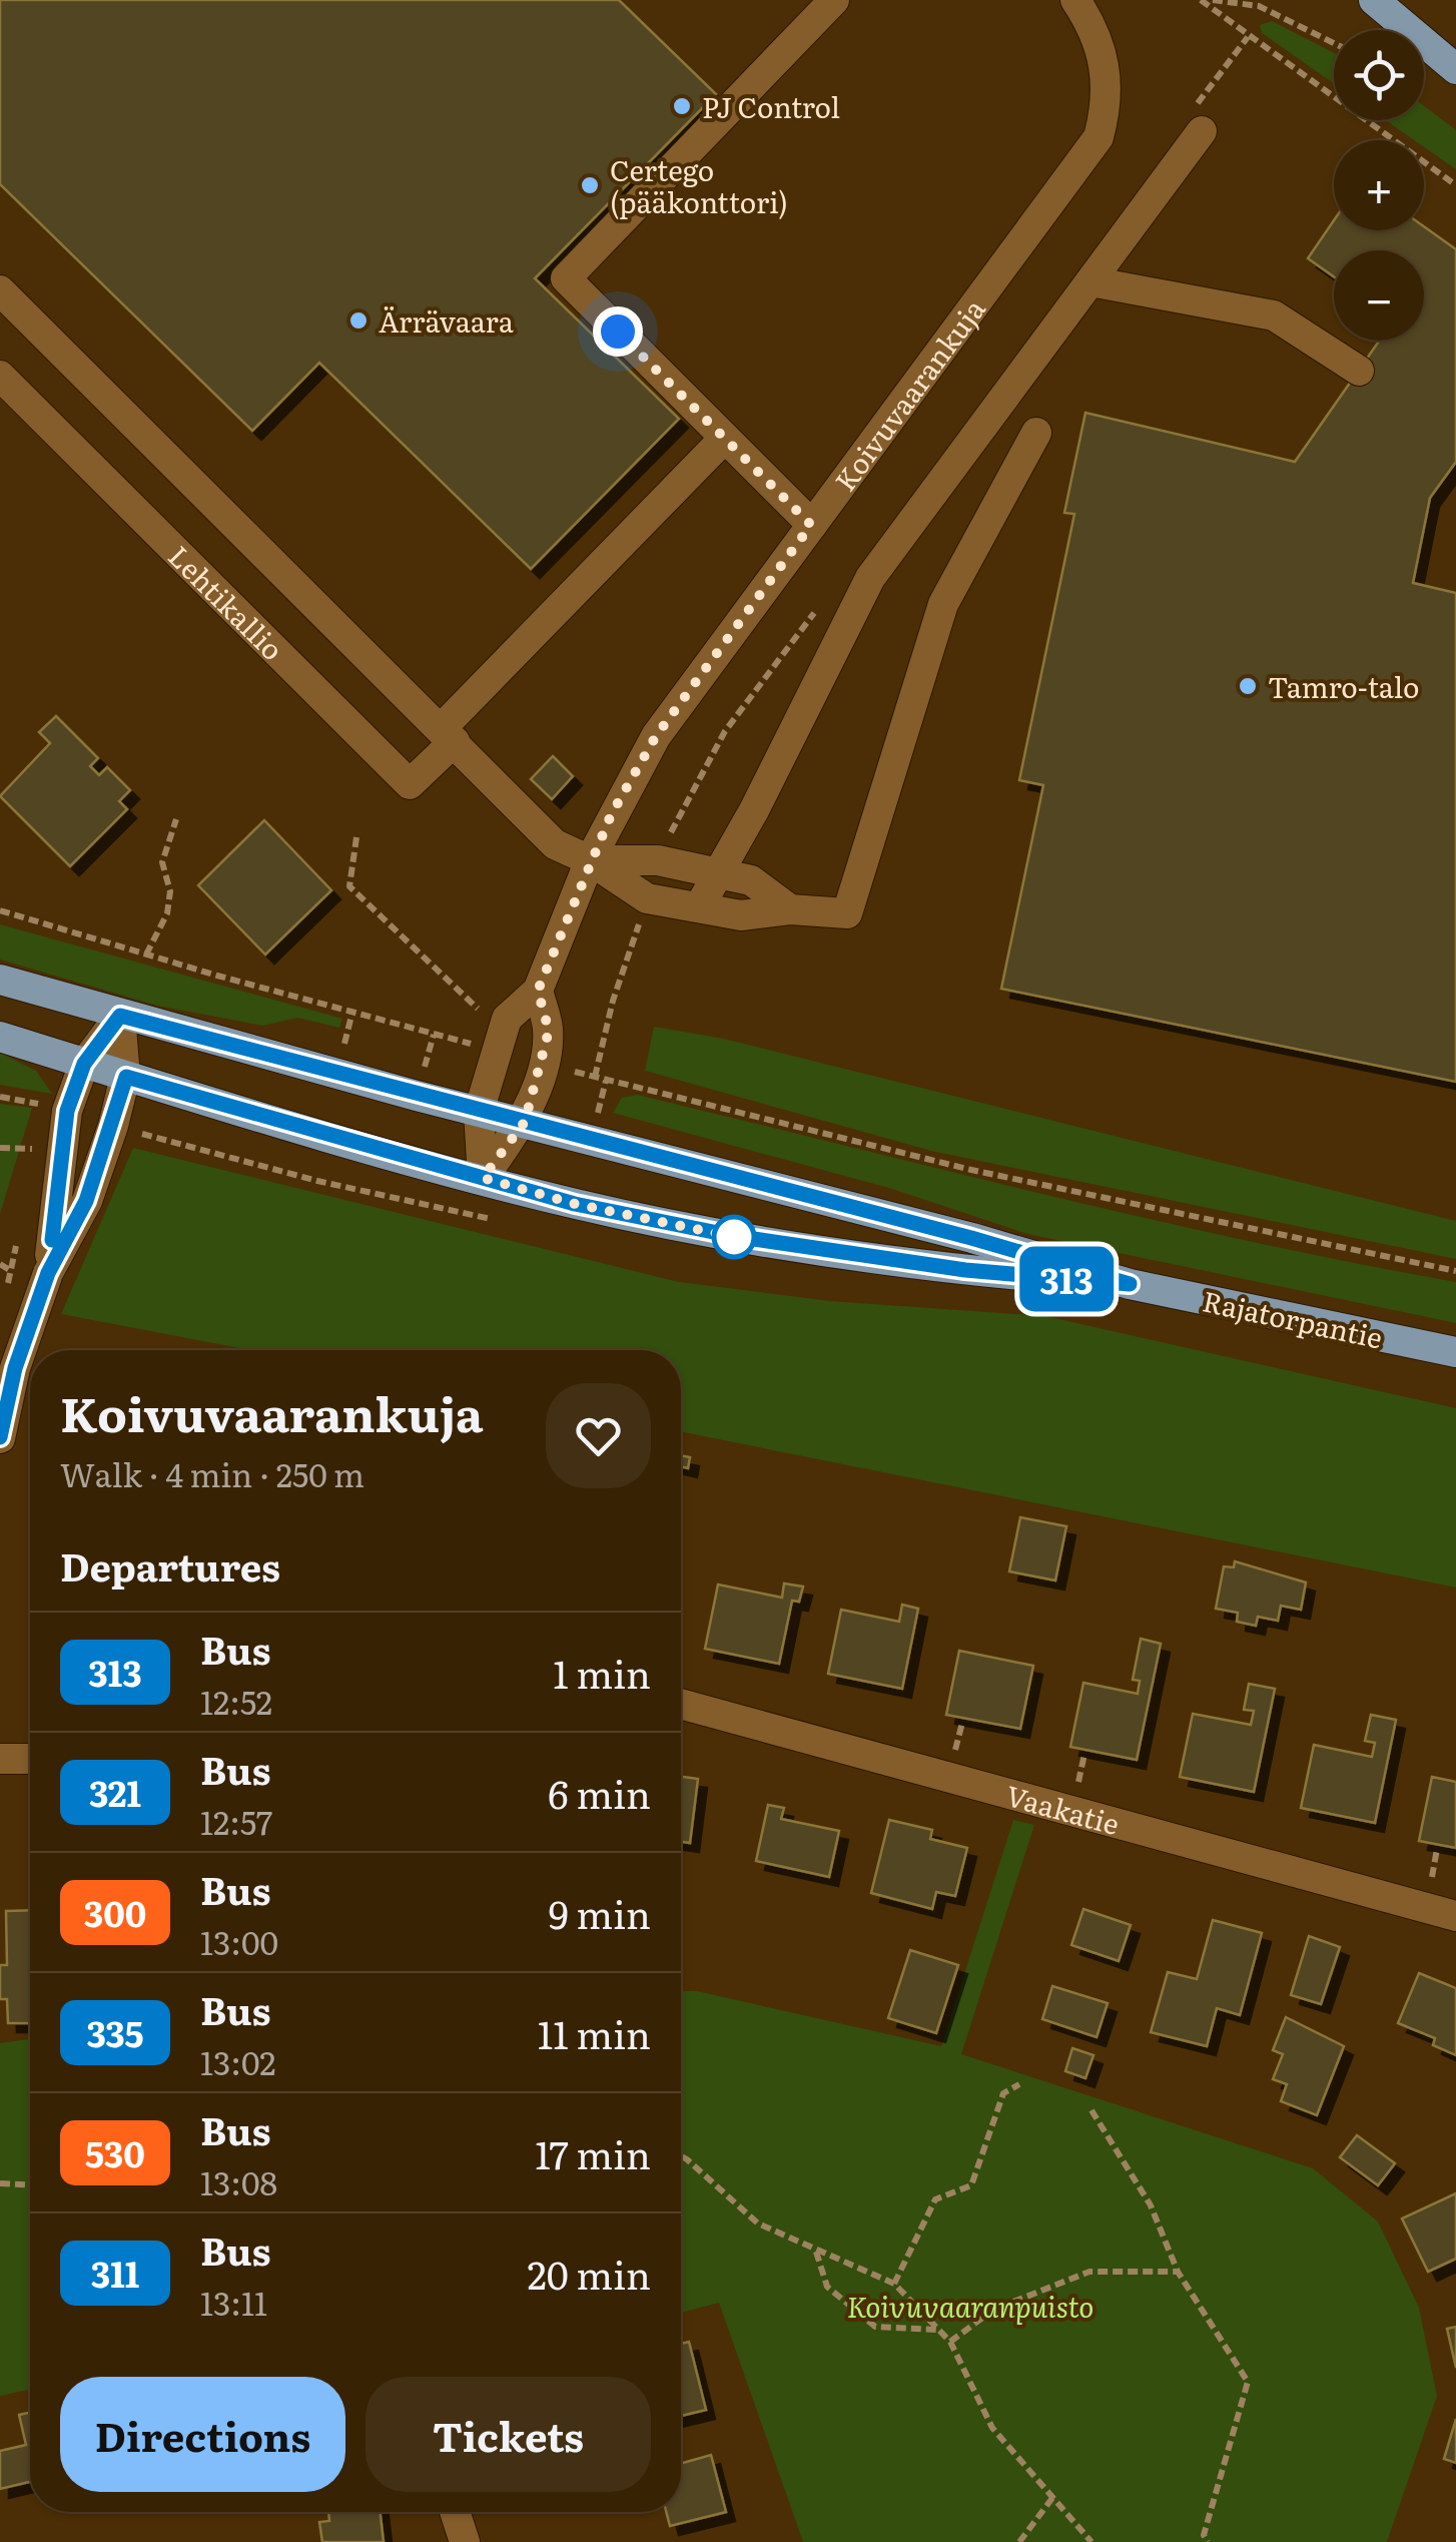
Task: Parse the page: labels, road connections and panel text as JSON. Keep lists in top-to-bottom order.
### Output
{
  "streets": {
    "main road": ["Rajatorpantie"],
    "street": ["Koivuvaarankuja", "Lehtikallio", "Vaakatie"]
  },
  "crossings": [
    ["Koivuvaarankuja", "Rajatorpantie"]
  ],
  "parks": ["Koivuvaaranpuisto"],
  "places": [
    "PJ Control",
    "Certego (pääkonttori)",
    "Ärrävaara",
    "Tamro-talo"
  ],
  "lines": ["bus line 313"],
  "page": {
    "on_map": "313",
    "map_buttons": ["+", "−"],
    "heading": [
      ["Koivuvaarankuja", "Walk · 4 min · 250 m"],
      "Departures"
    ],
    "list": [
      {
        "mark": "313",
        "name": "Bus",
        "note": "12:52",
        "value": "1 min"
      },
      {
        "mark": "321",
        "name": "Bus",
        "note": "12:57",
        "value": "6 min"
      },
      {
        "mark": "300",
        "name": "Bus",
        "note": "13:00",
        "value": "9 min"
      },
      {
        "mark": "335",
        "name": "Bus",
        "note": "13:02",
        "value": "11 min"
      },
      {
        "mark": "530",
        "name": "Bus",
        "note": "13:08",
        "value": "17 min"
      },
      {
        "mark": "311",
        "name": "Bus",
        "note": "13:11",
        "value": "20 min"
      }
    ],
    "buttons": ["Directions", "Tickets"]
  }
}
